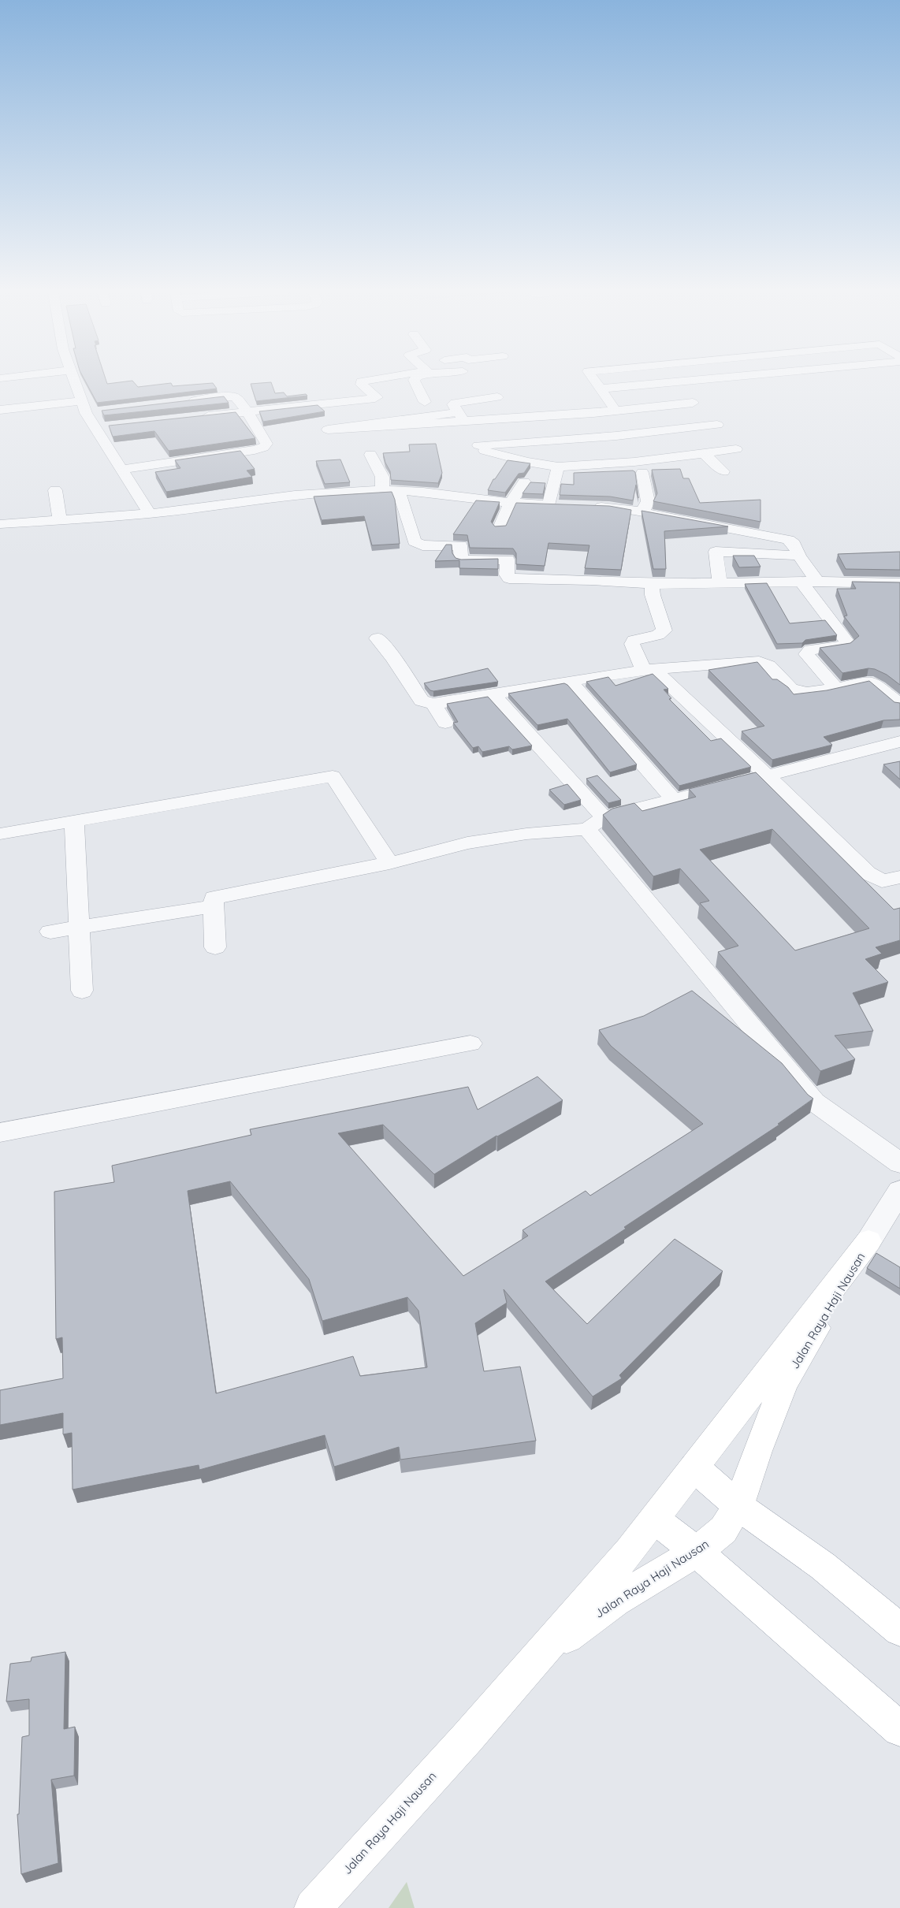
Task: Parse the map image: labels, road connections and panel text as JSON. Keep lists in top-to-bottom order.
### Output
{
  "streets": {
    "main road": ["Jalan Raya Haji Nausan"]
  }
}
